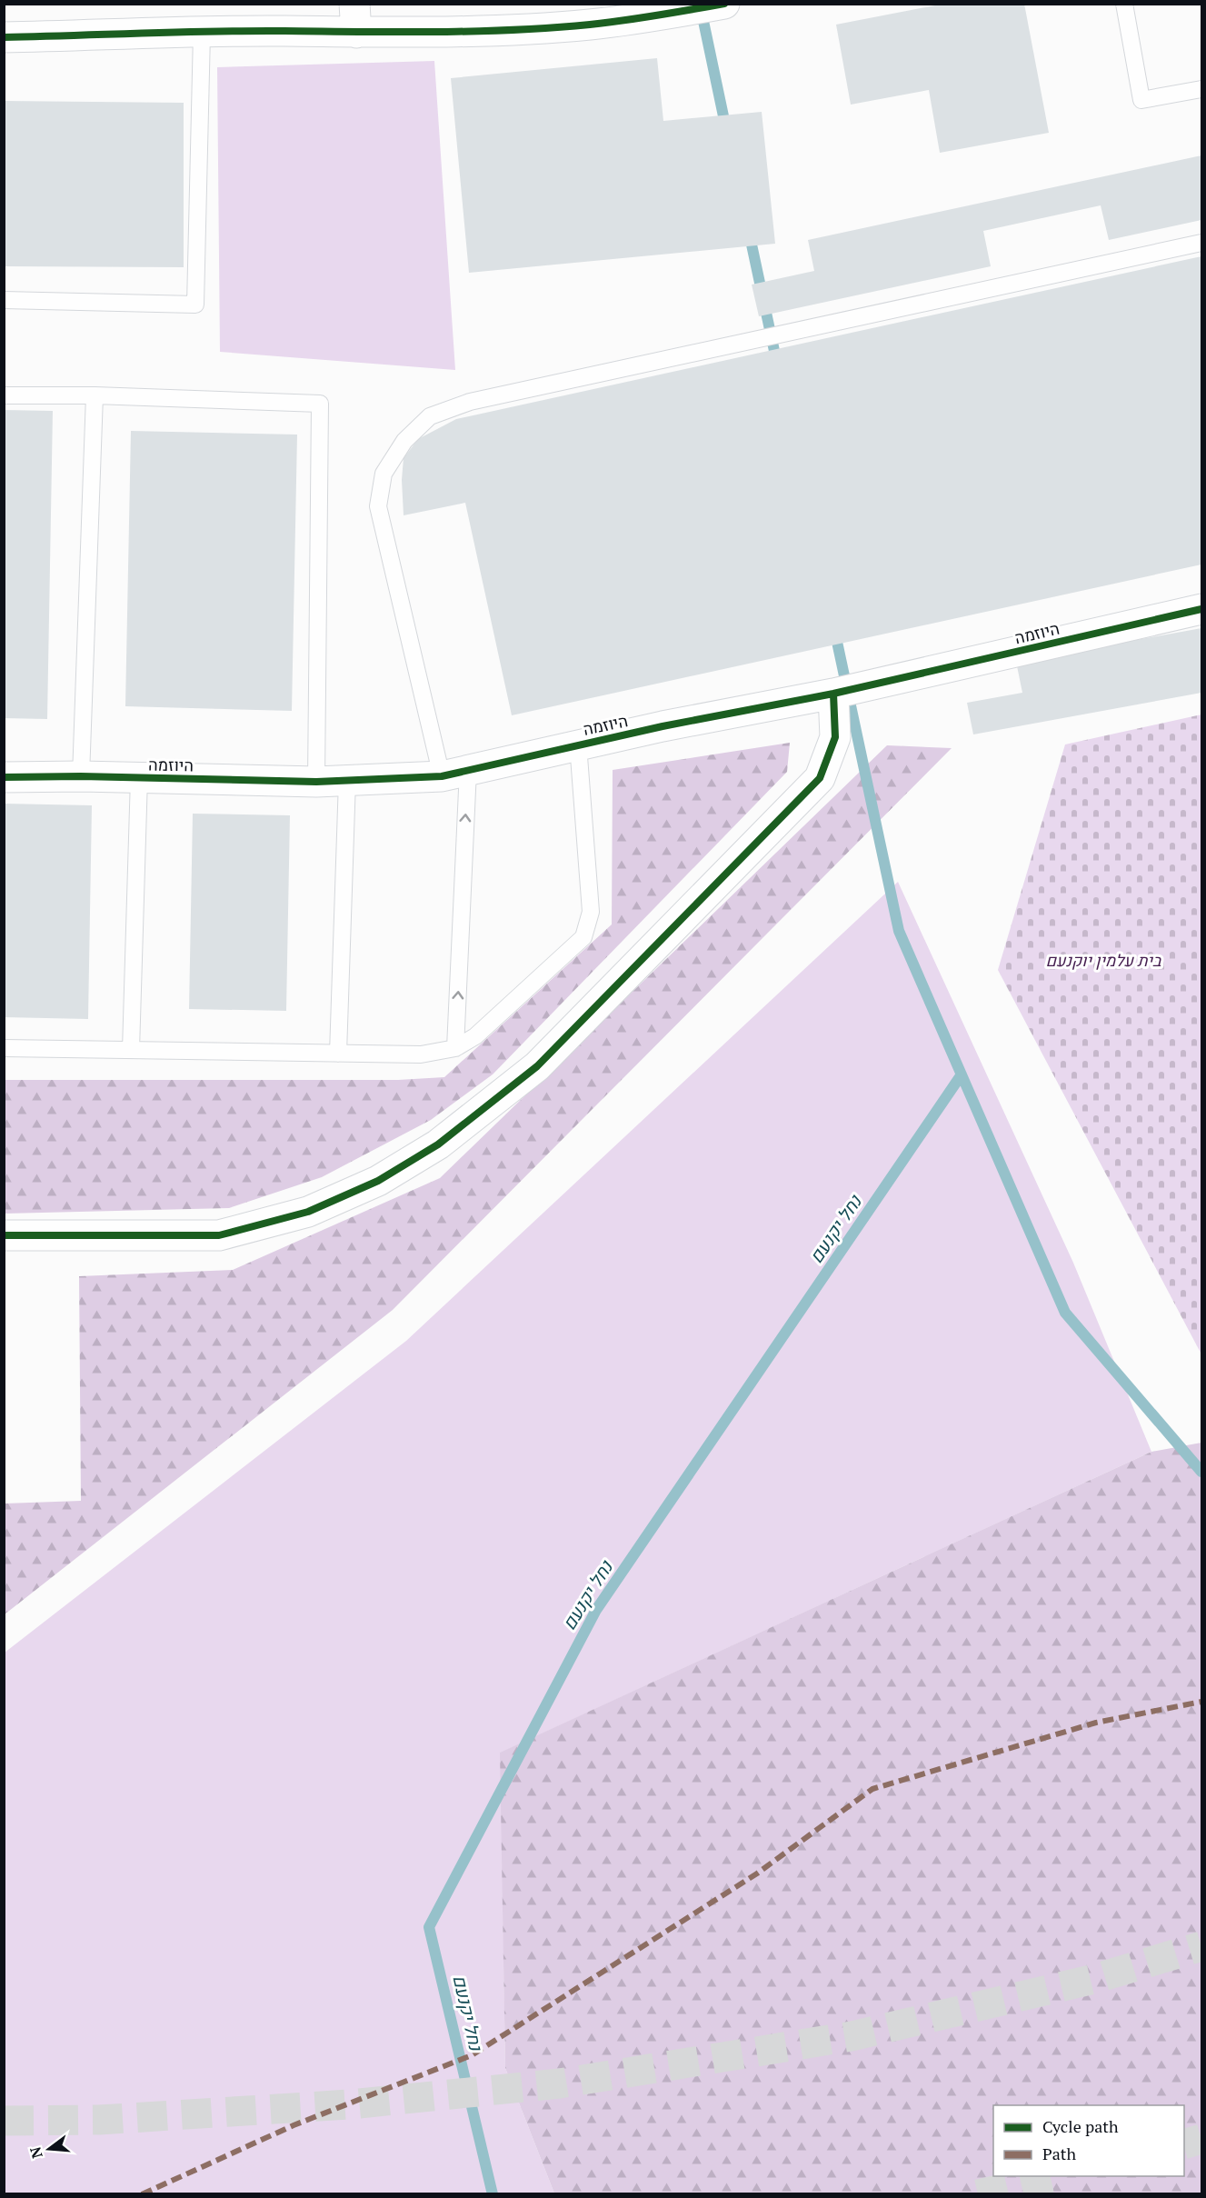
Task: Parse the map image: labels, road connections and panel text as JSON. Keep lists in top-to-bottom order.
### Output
{
  "streets": {
    "street": ["היוזמה"]
  },
  "water": ["נחל יקנעם"],
  "parks": ["בית עלמין יוקנעם"],
  "legend": ["Cycle path", "Path"],
  "north": "left"
}
